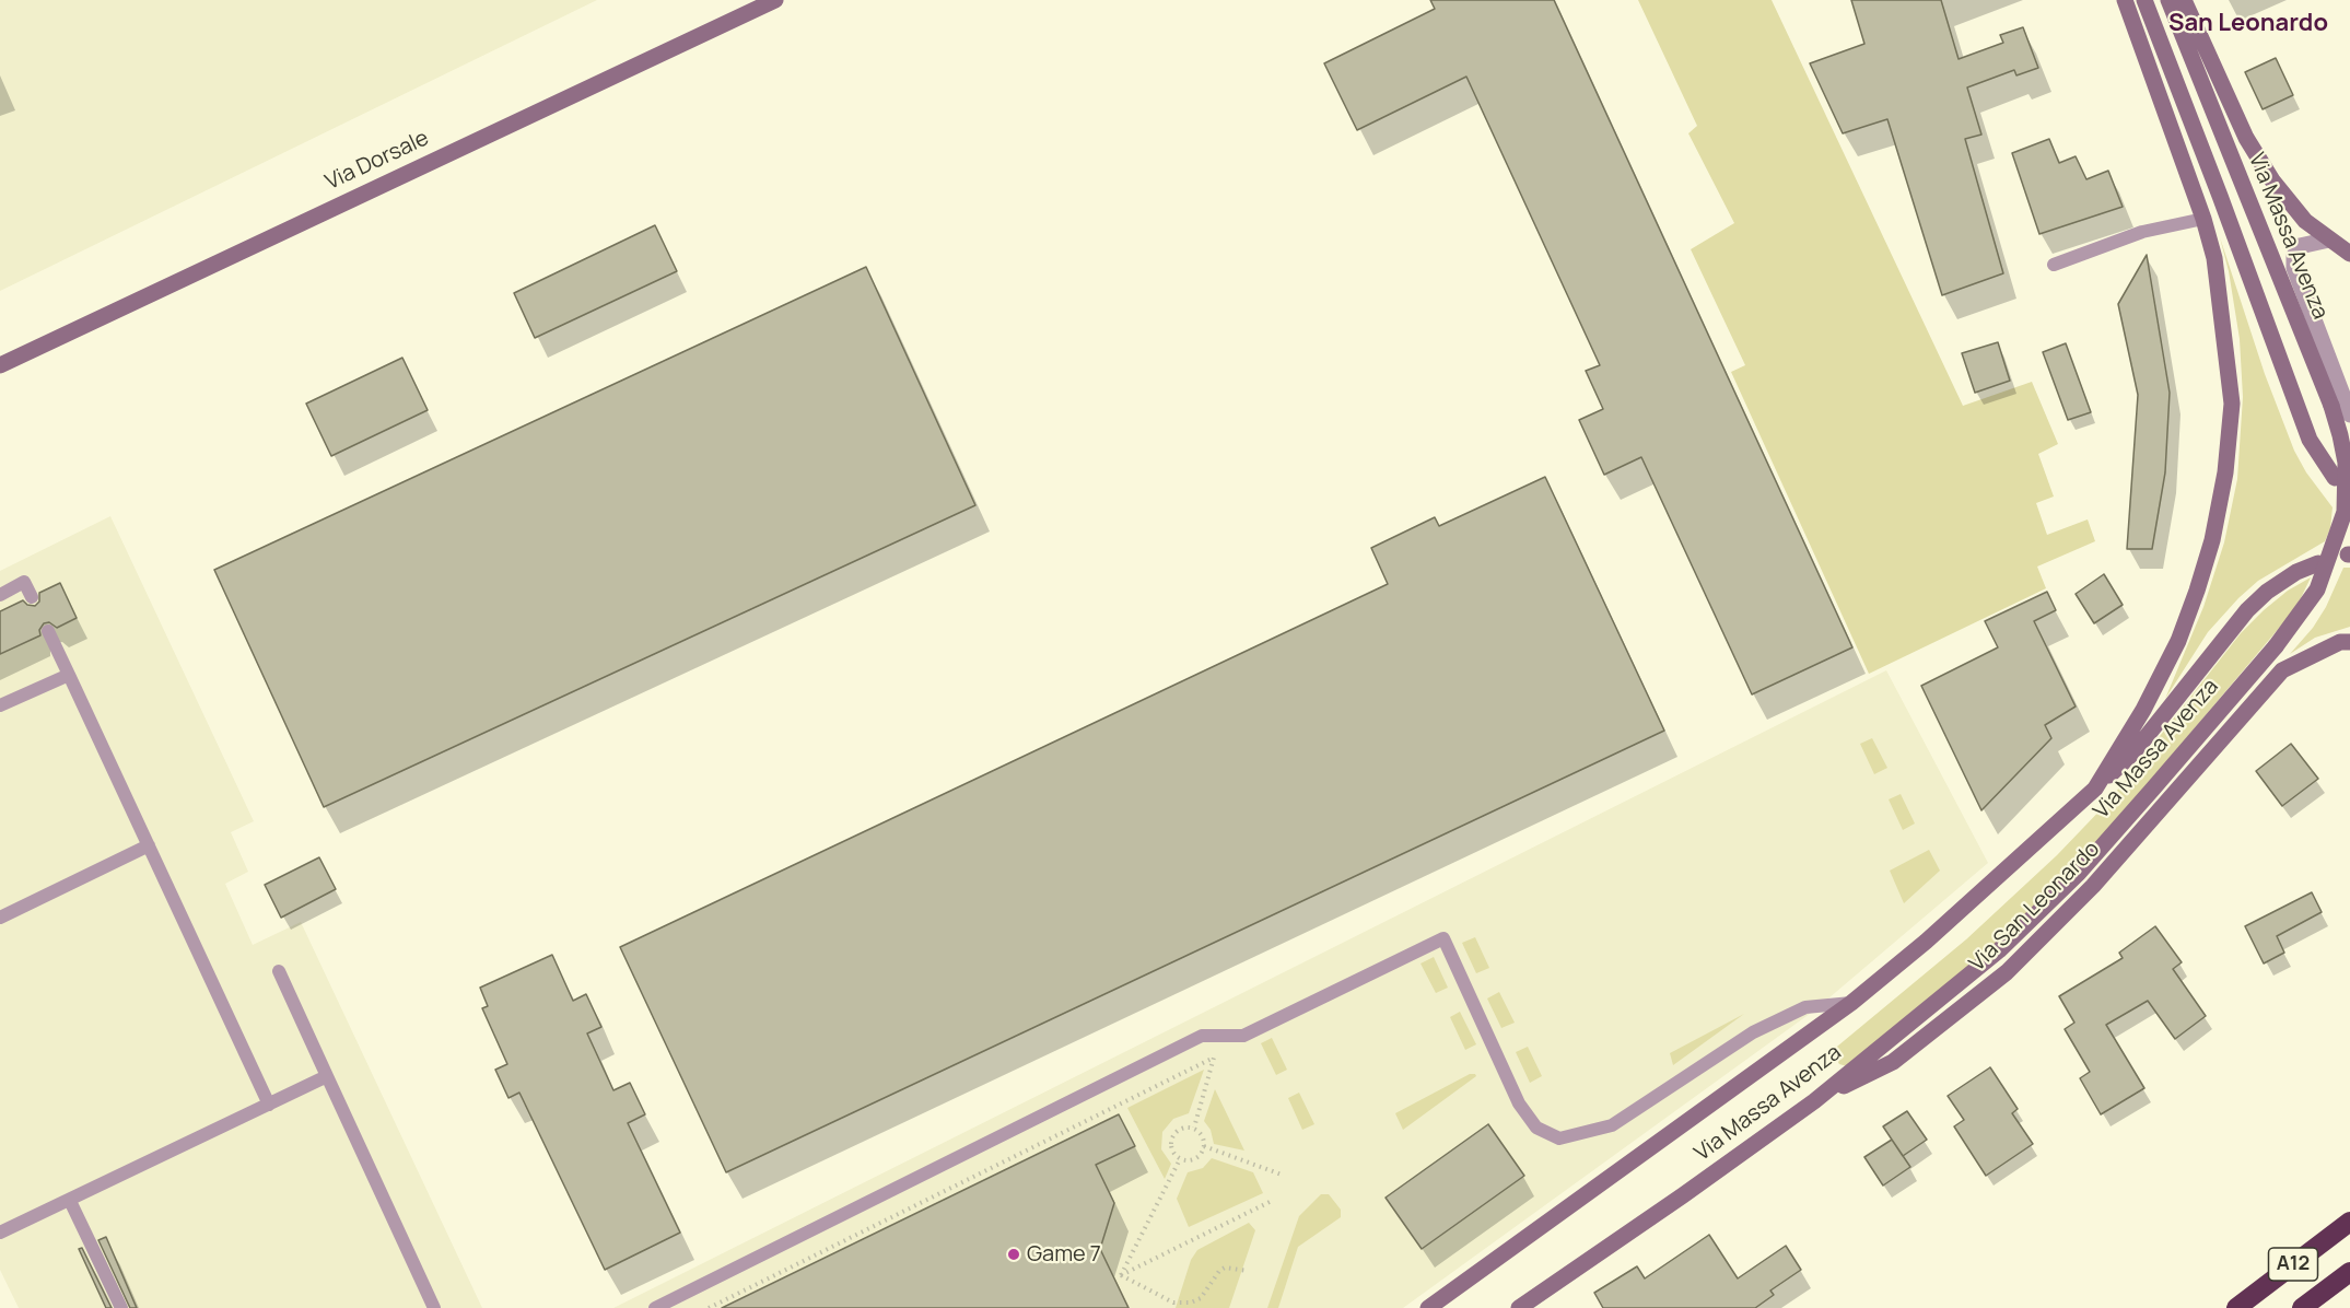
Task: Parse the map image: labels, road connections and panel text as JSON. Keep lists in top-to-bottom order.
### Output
{
  "streets": {
    "highway": ["A12"],
    "main road": ["Via Dorsale", "Via Massa Avenza", "Via San Leonardo"]
  },
  "crossings": [
    ["Via Massa Avenza", "Via San Leonardo"]
  ],
  "districts": ["San Leonardo"],
  "places": ["Game 7"]
}
